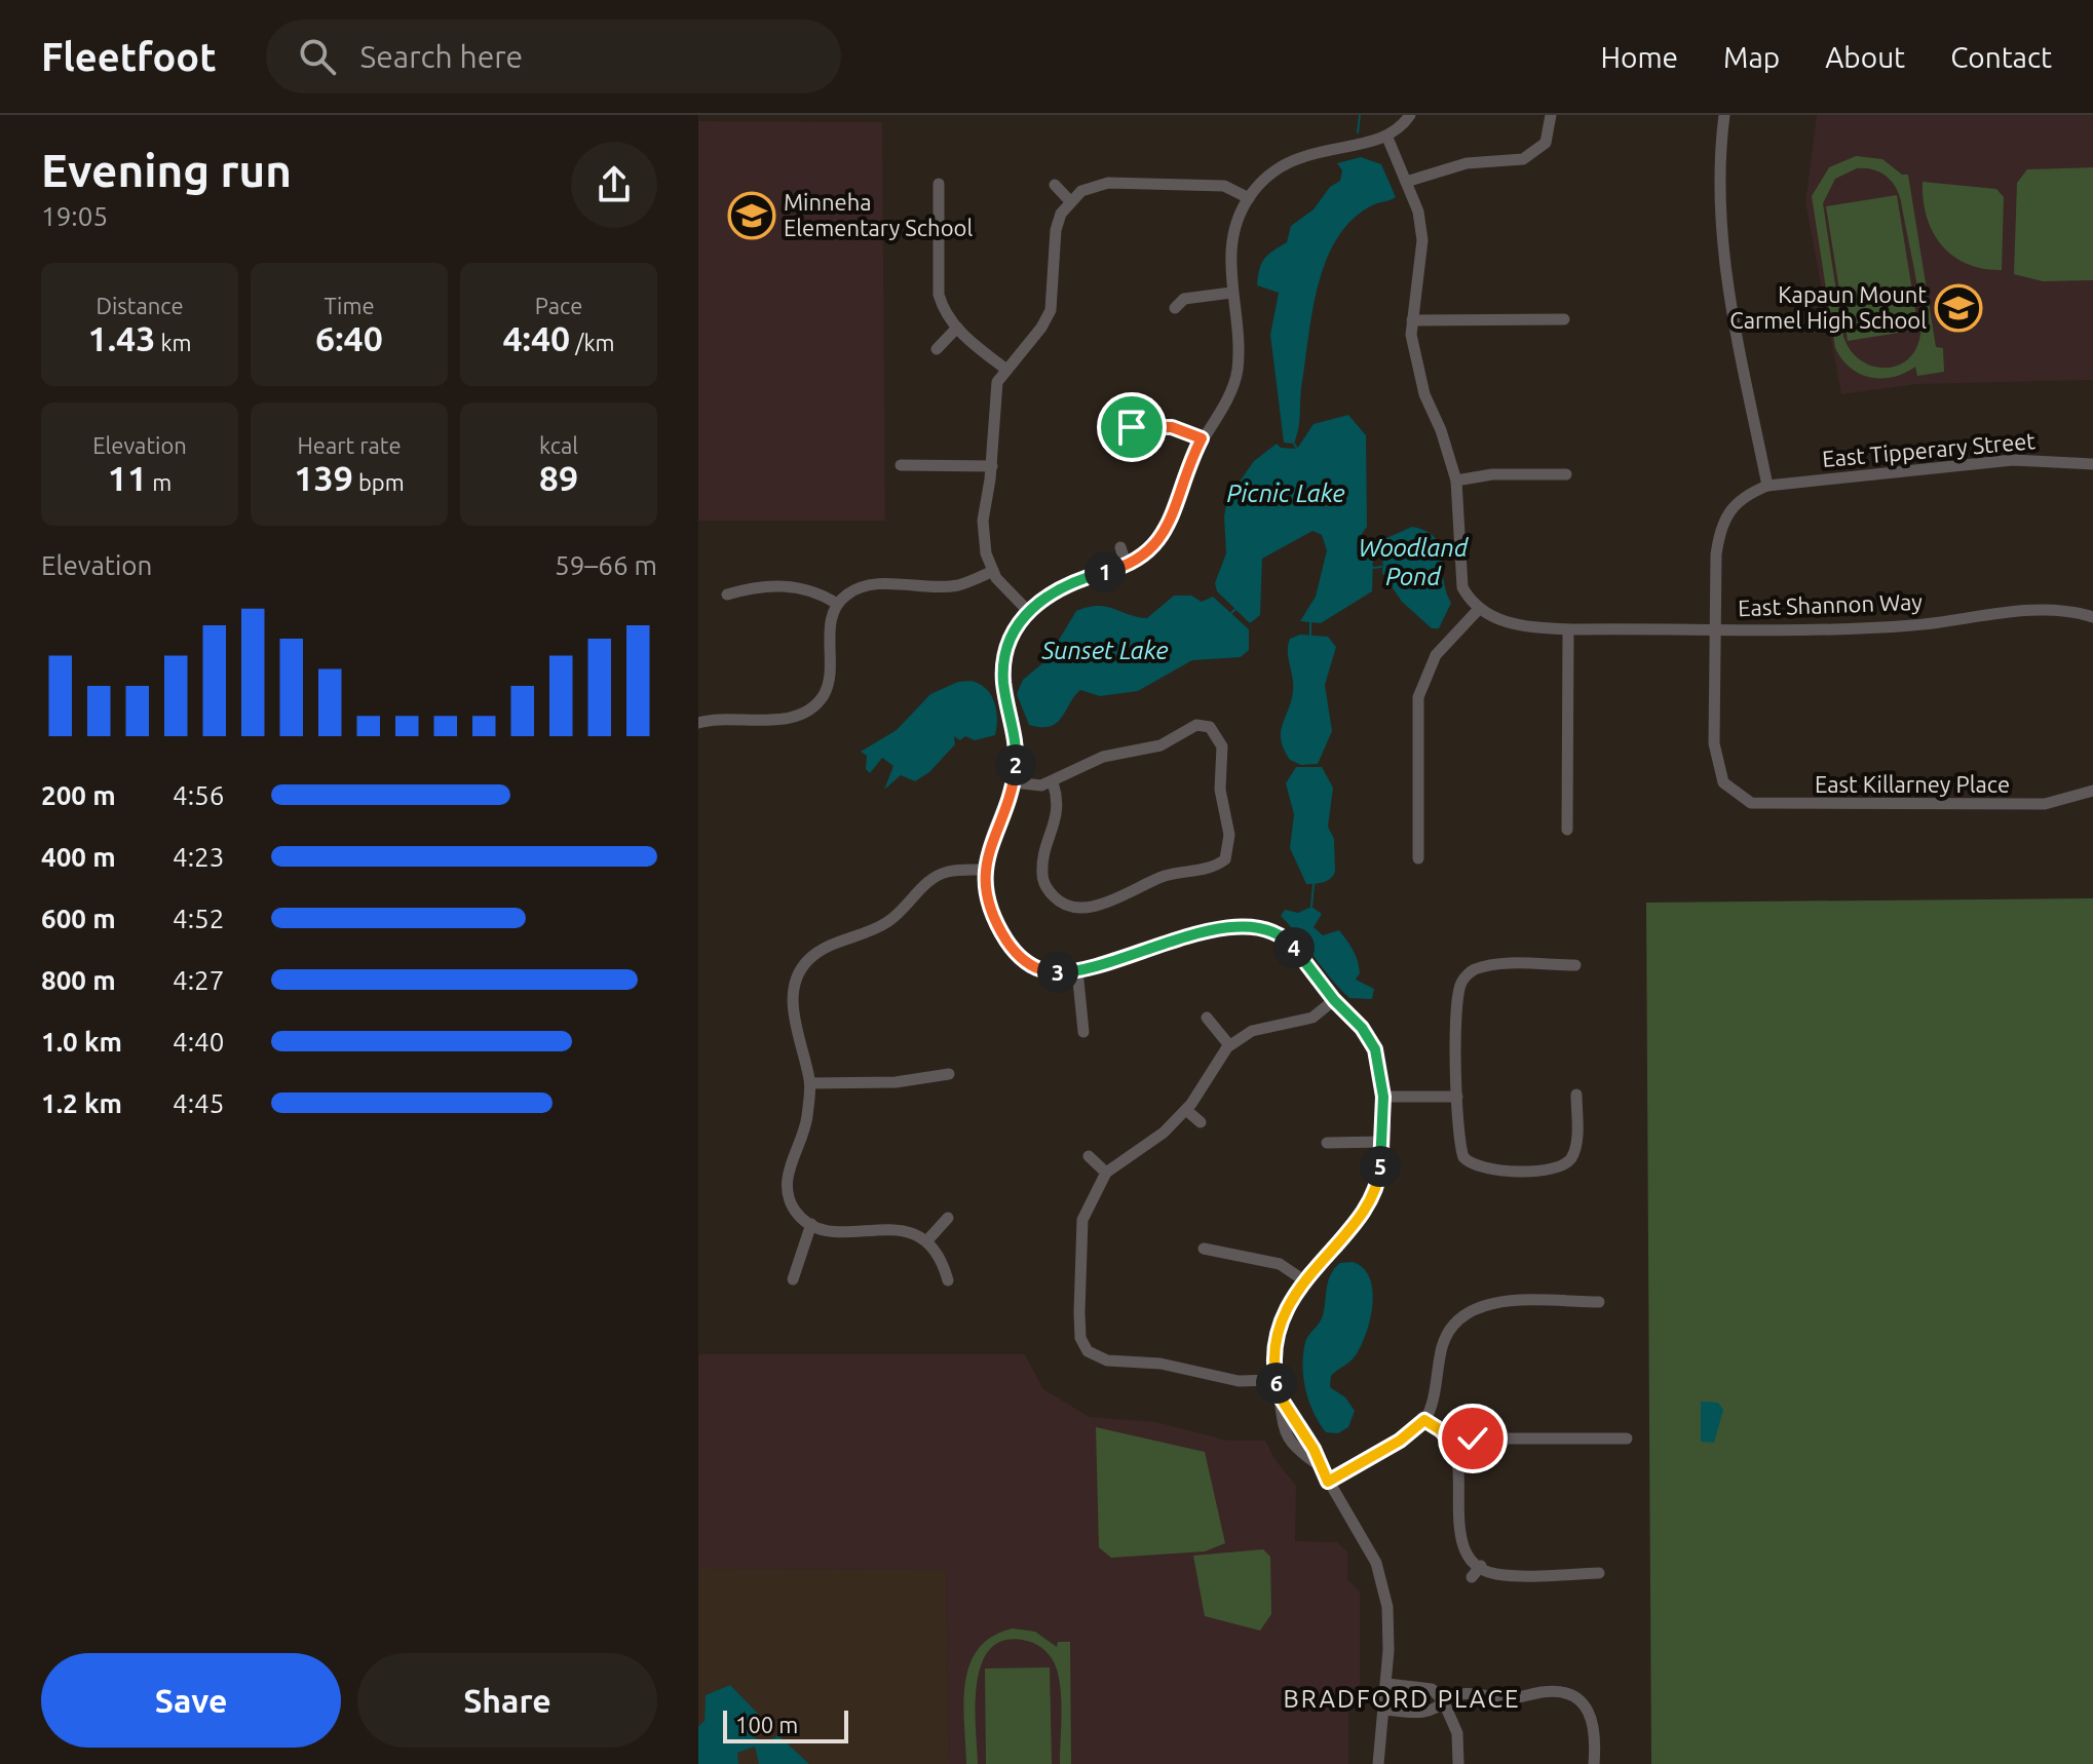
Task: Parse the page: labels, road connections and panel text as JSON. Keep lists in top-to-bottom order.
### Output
{
  "streets": {
    "street": ["East Tipperary Street", "East Shannon Way", "East Killarney Place"]
  },
  "crossings": [
    ["East Shannon Way", "East Killarney Place"]
  ],
  "districts": ["BRADFORD PLACE"],
  "water": ["Picnic Lake", "Woodland Pond", "Sunset Lake"],
  "places": {
    "school or university": ["Minneha Elementary School", "Kapaun Mount Carmel High School"]
  },
  "scale_bar": "100 m",
  "page": {
    "header": "Fleetfoot",
    "search": "Search here",
    "nav": [
      "Home",
      "Map",
      "About",
      "Contact"
    ],
    "heading": ["Evening run", "19:05"],
    "stats": [
      ["Distance", "1.43 km"],
      ["Time", "6:40"],
      ["Pace", "4:40 /km"],
      ["Elevation", "11 m"],
      ["Heart rate", "139 bpm"],
      ["kcal", "89"]
    ],
    "chart": ["Elevation", "59–66 m"],
    "pins": [
      "1",
      "2",
      "4",
      "3",
      "5",
      "6"
    ],
    "list": [
      {
        "name": "200 m",
        "note": "4:56"
      },
      {
        "name": "400 m",
        "note": "4:23"
      },
      {
        "name": "600 m",
        "note": "4:52"
      },
      {
        "name": "800 m",
        "note": "4:27"
      },
      {
        "name": "1.0 km",
        "note": "4:40"
      },
      {
        "name": "1.2 km",
        "note": "4:45"
      }
    ],
    "buttons": ["Save", "Share"],
    "scale": "100 m"
  }
}
